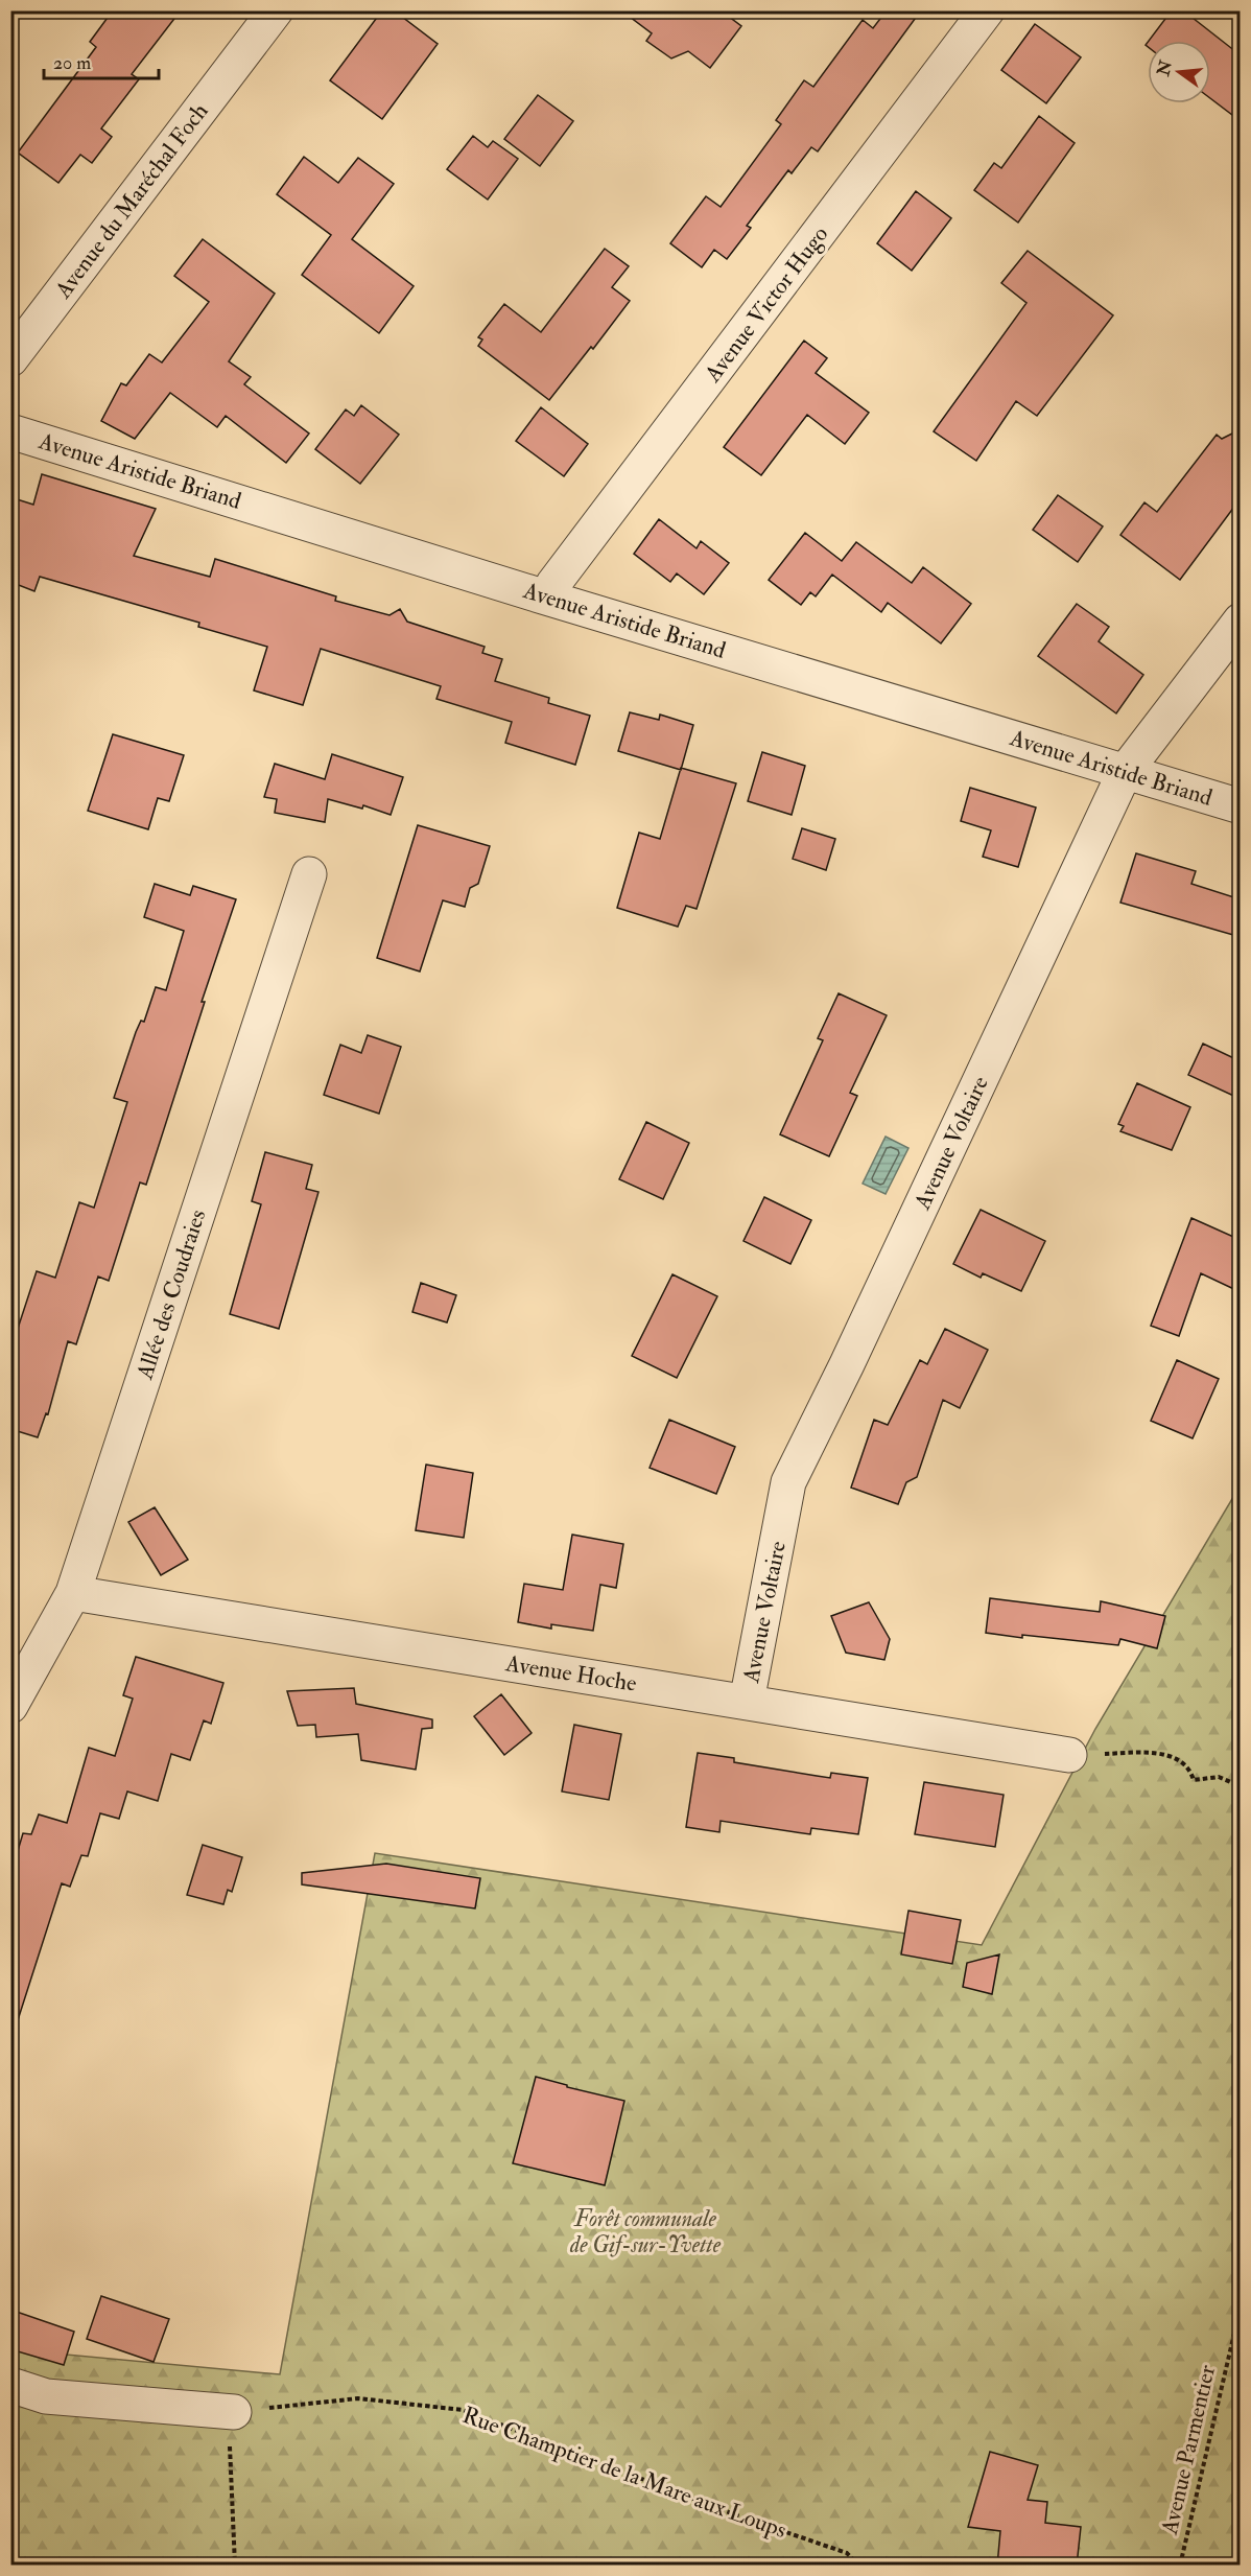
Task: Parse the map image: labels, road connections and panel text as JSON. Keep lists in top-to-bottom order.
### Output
{
  "streets": {
    "street": [
      "Avenue du Maréchal Foch",
      "Avenue Victor Hugo",
      "Avenue Aristide Briand",
      "Avenue Voltaire",
      "Allée des Coudraies",
      "Avenue Hoche"
    ],
    "path": ["Avenue Parmentier", "Rue Champtier de la Mare aux Loups"]
  },
  "crossings": [
    ["Avenue Victor Hugo", "Avenue Aristide Briand"],
    ["Avenue Aristide Briand", "Avenue Voltaire"],
    ["Avenue Voltaire", "Avenue Hoche"],
    ["Allée des Coudraies", "Avenue Hoche"]
  ],
  "parks": ["Forêt communale de Gif-sur-Yvette"],
  "scale_bar": "20 m",
  "north": "left"
}
